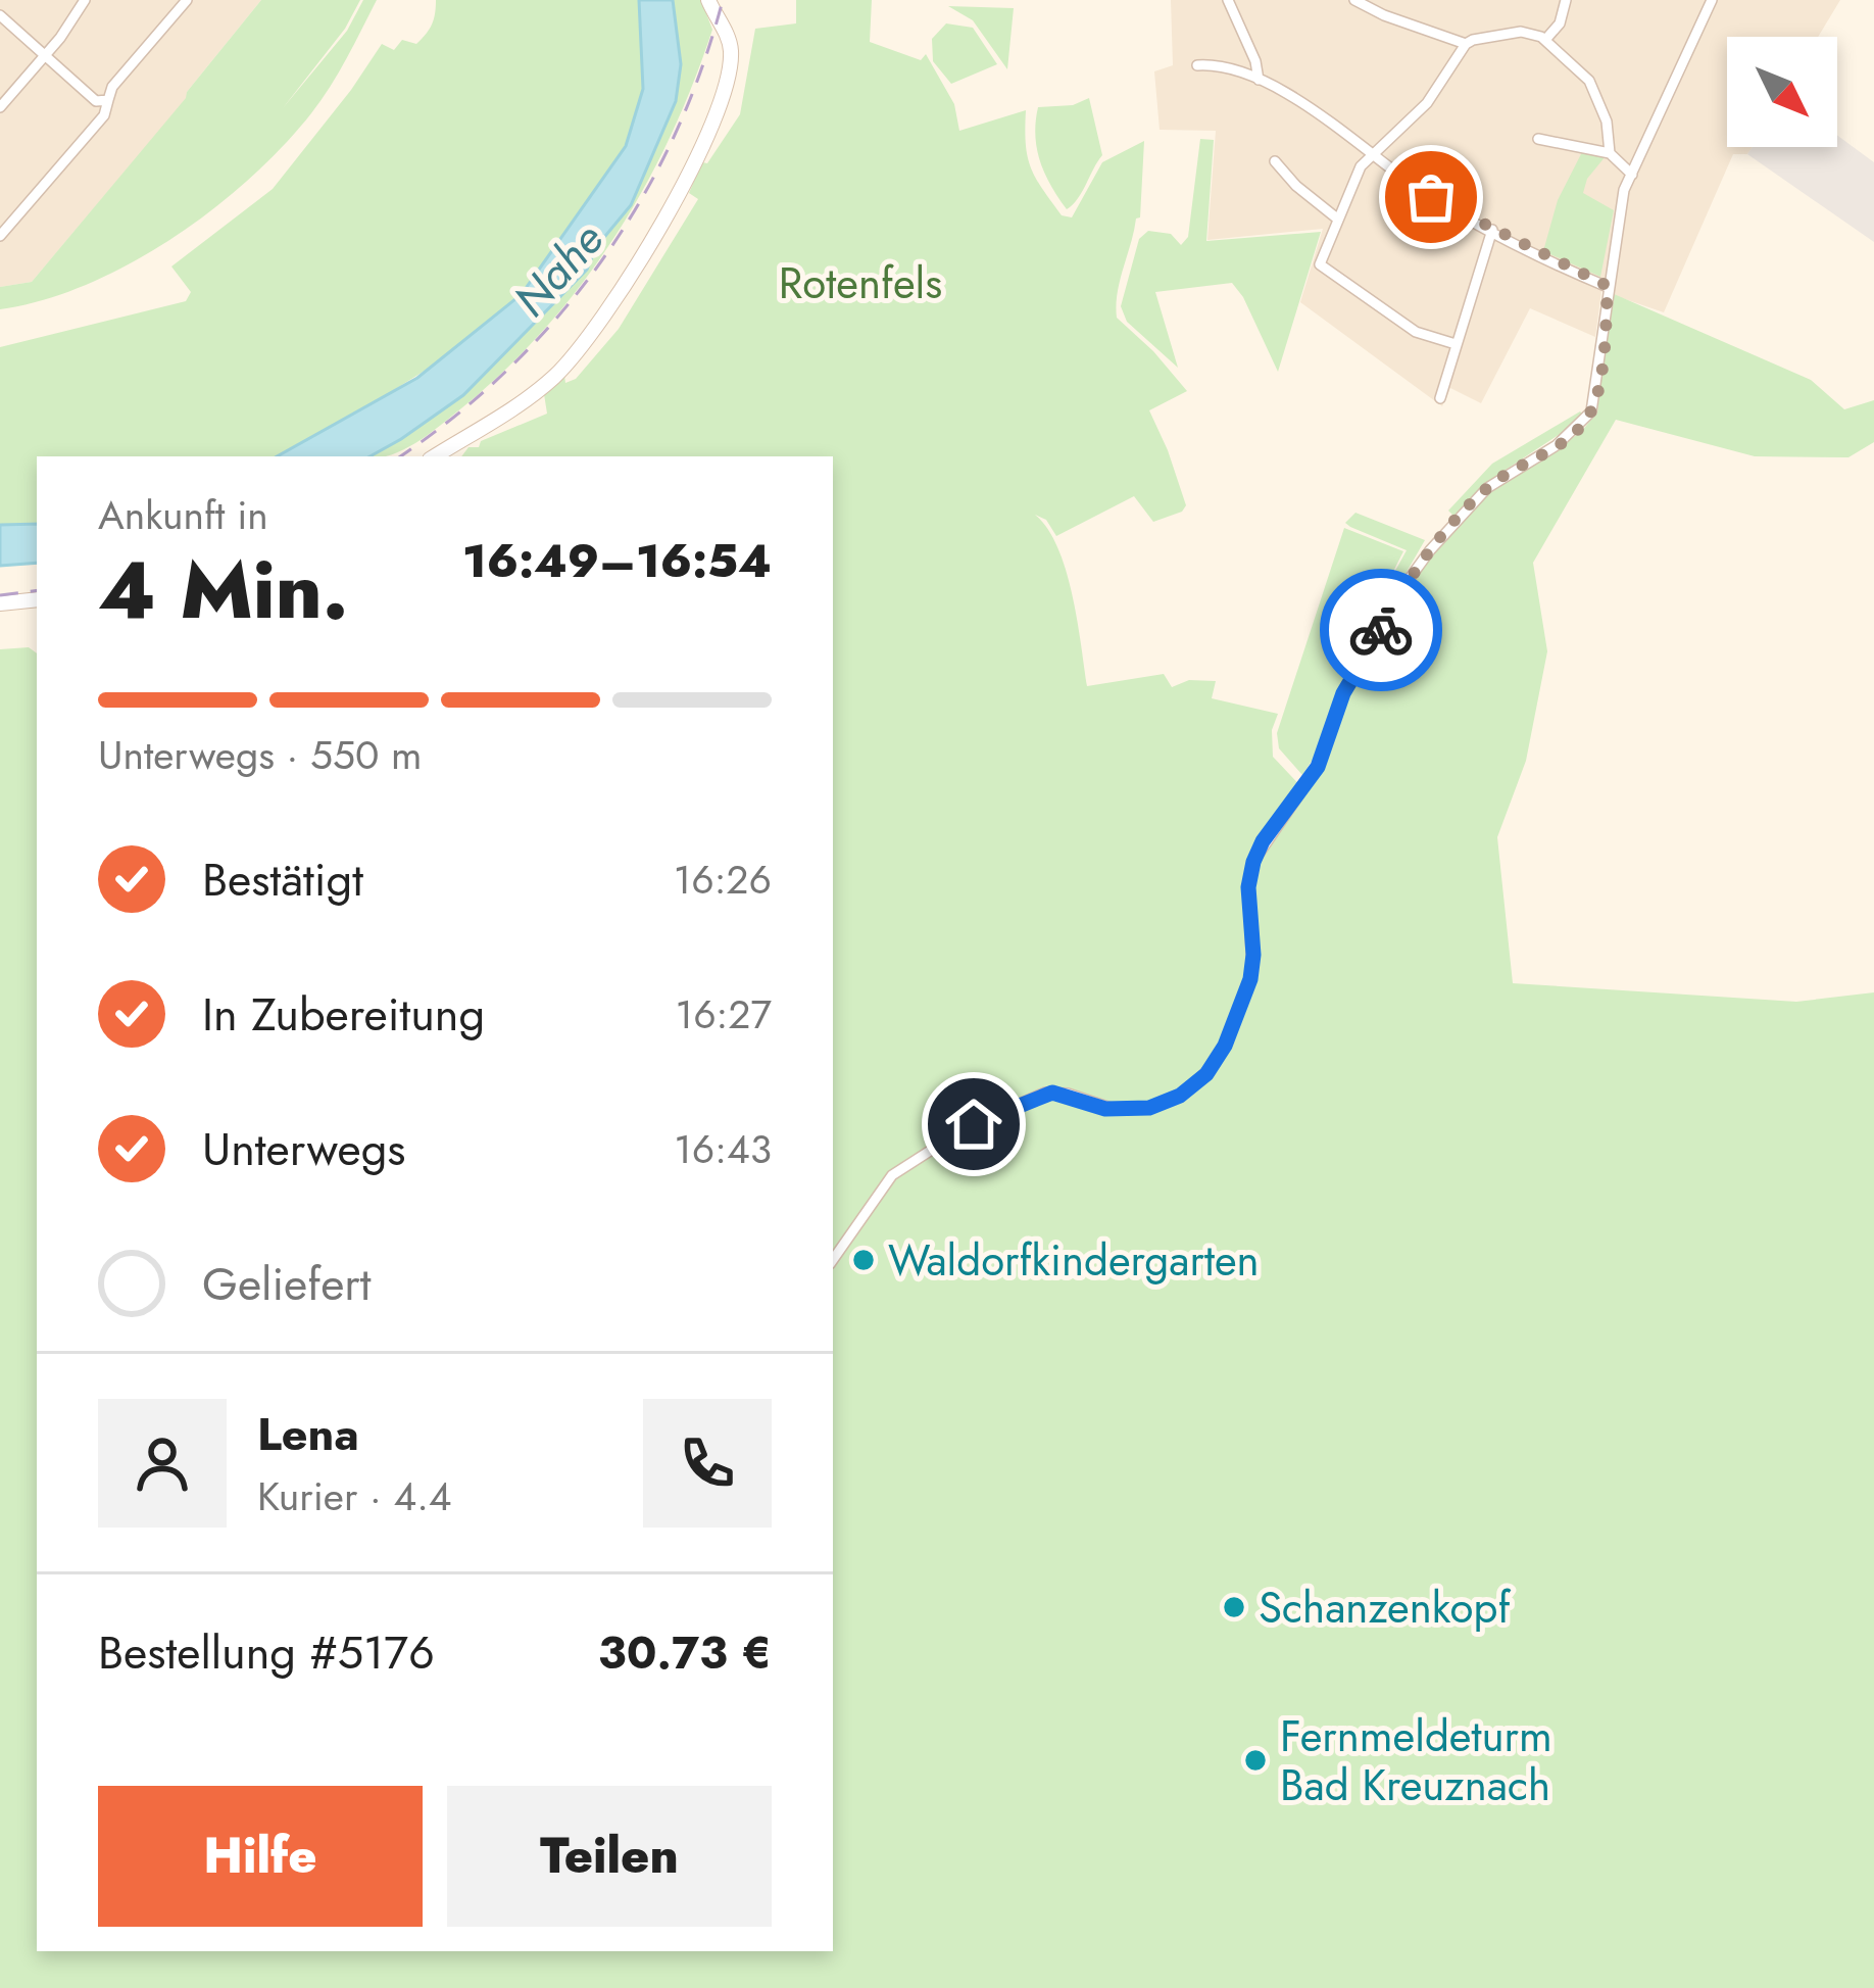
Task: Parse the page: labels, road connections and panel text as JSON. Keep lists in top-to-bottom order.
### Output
{
  "water": ["Nahe"],
  "parks": ["Rotenfels"],
  "places": ["Waldorfkindergarten", "Schanzenkopf", "Fernmeldeturm Bad Kreuznach"],
  "north": "bottom right",
  "page": {
    "heading": ["4 Min.", "Ankunft in", "16:49–16:54"],
    "panel": [
      "Lena",
      "Kurier · 4.4",
      "Bestellung #5176",
      "30.73 €"
    ],
    "bar": "Unterwegs · 550 m",
    "list": [
      ["Bestätigt", "16:26"],
      ["In Zubereitung", "16:27"],
      ["Unterwegs", "16:43"],
      "Geliefert"
    ],
    "buttons": ["Hilfe", "Teilen"]
  }
}
